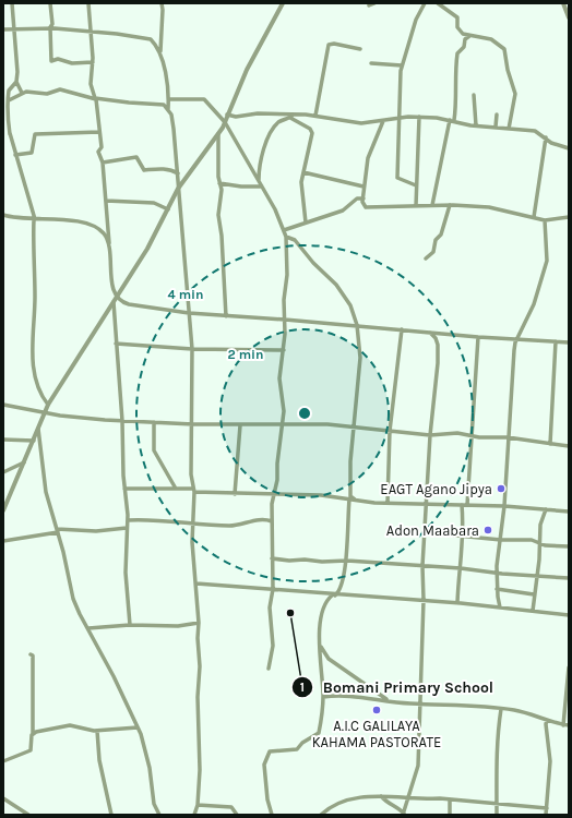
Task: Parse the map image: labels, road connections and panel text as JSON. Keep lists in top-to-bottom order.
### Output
{
  "places": [
    "EAGT Agano Jipya",
    "Adon Maabara",
    "Bomani Primary School",
    "A.I.C GALILAYA KAHAMA PASTORATE"
  ],
  "rings": ["4 min", "2 min"]
}
